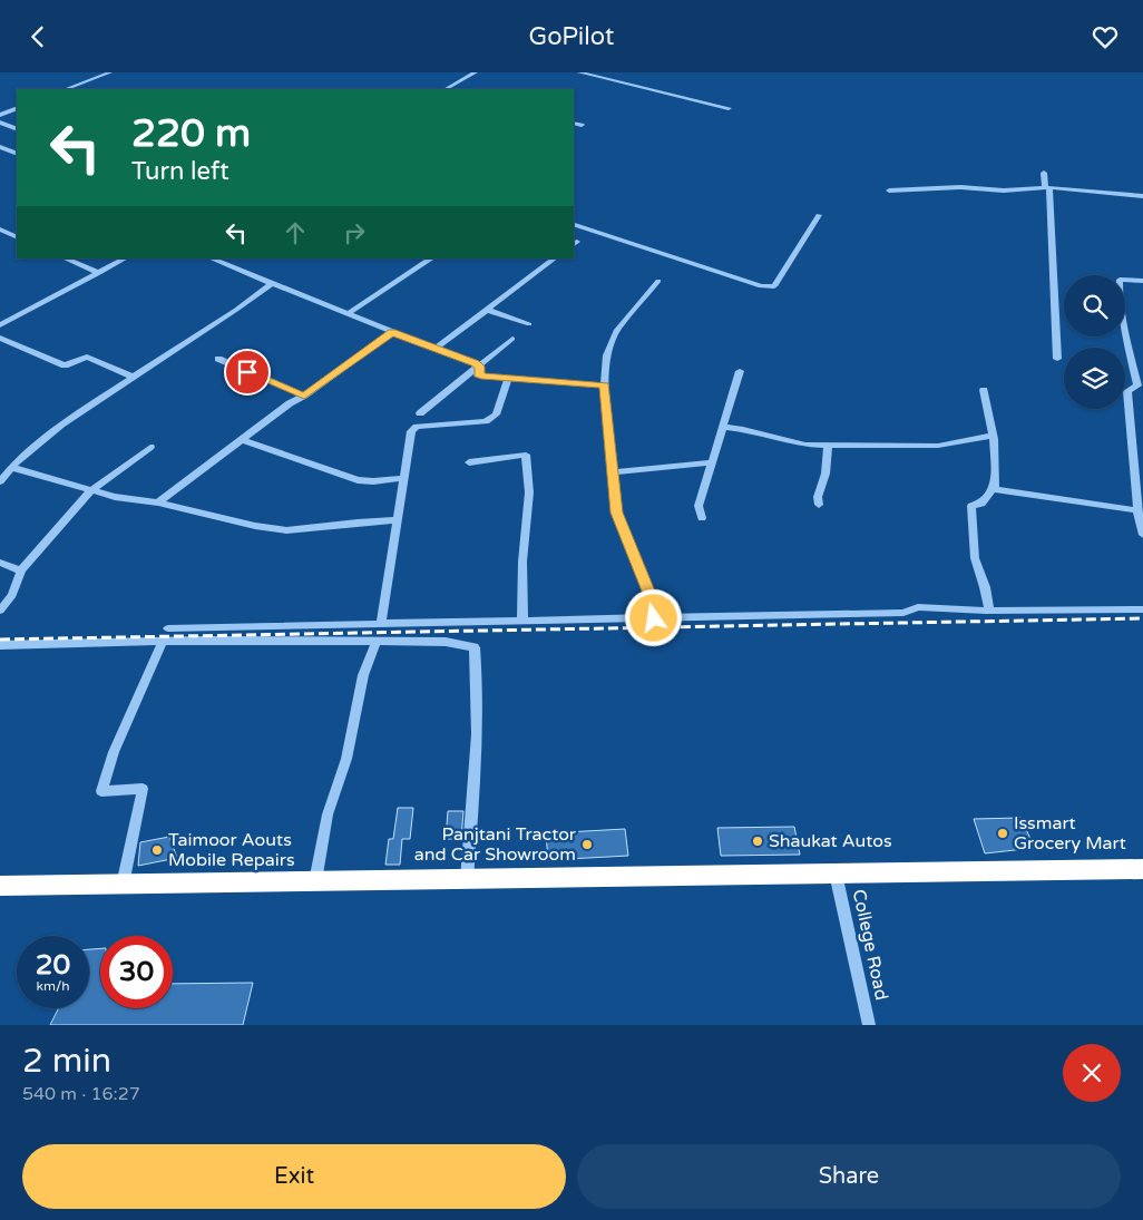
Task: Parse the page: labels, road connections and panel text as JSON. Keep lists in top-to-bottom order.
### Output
{
  "streets": {
    "street": ["College Road"]
  },
  "places": [
    "Issmart Grocery Mart",
    "Shaukat Autos",
    "Panjtani Tractor and Car Showroom",
    "Taimoor Aouts Mobile Repairs"
  ],
  "page": {
    "header": "GoPilot",
    "turn": ["220 m", "Turn left"],
    "speed": "20 km/h",
    "limit": "30",
    "heading": ["2 min", "540 m · 16:27"],
    "buttons": ["Exit", "Share"]
  }
}
